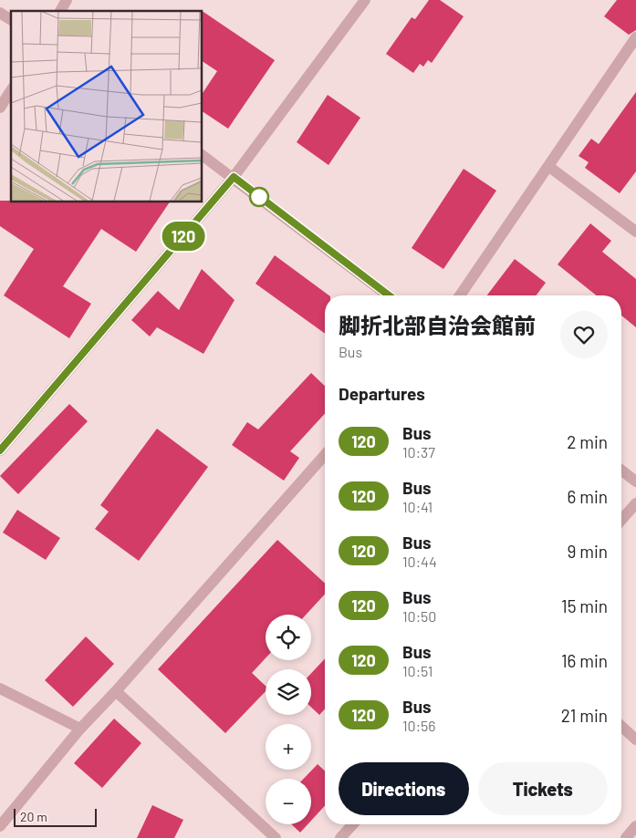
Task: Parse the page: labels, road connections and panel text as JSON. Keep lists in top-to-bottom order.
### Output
{
  "lines": ["bus line 120"],
  "scale_bar": "20 m",
  "page": {
    "on_map": "120",
    "heading": [
      ["脚折北部自治会館前", "Bus"],
      "Departures"
    ],
    "list": [
      {
        "mark": "120",
        "name": "Bus",
        "note": "10:37",
        "value": "2 min"
      },
      {
        "mark": "120",
        "name": "Bus",
        "note": "10:41",
        "value": "6 min"
      },
      {
        "mark": "120",
        "name": "Bus",
        "note": "10:44",
        "value": "9 min"
      },
      {
        "mark": "120",
        "name": "Bus",
        "note": "10:50",
        "value": "15 min"
      },
      {
        "mark": "120",
        "name": "Bus",
        "note": "10:51",
        "value": "16 min"
      },
      {
        "mark": "120",
        "name": "Bus",
        "note": "10:56",
        "value": "21 min"
      }
    ],
    "map_buttons": ["+", "−"],
    "buttons": ["Directions", "Tickets"],
    "scale": "20 m"
  }
}
